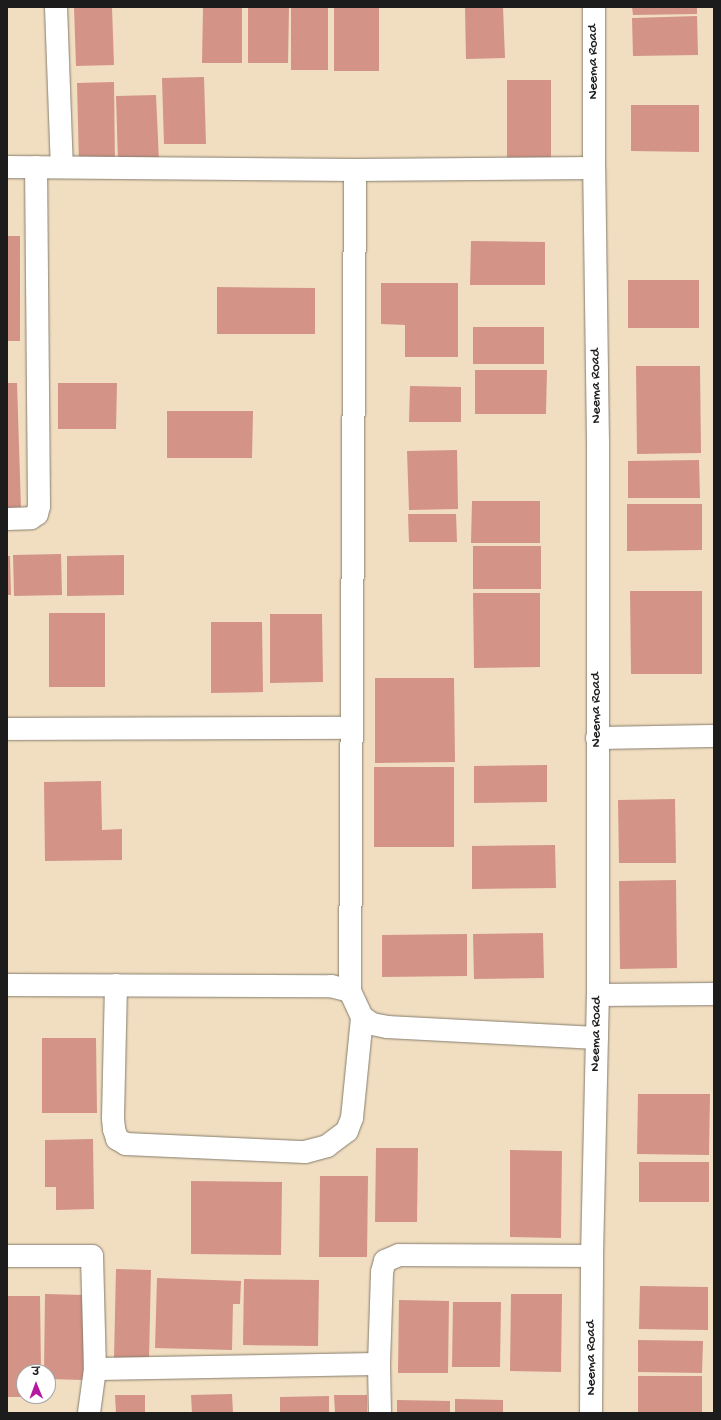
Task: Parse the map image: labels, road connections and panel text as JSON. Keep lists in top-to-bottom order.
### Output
{
  "streets": {
    "street": ["Neema Road"]
  },
  "north": "top"
}
